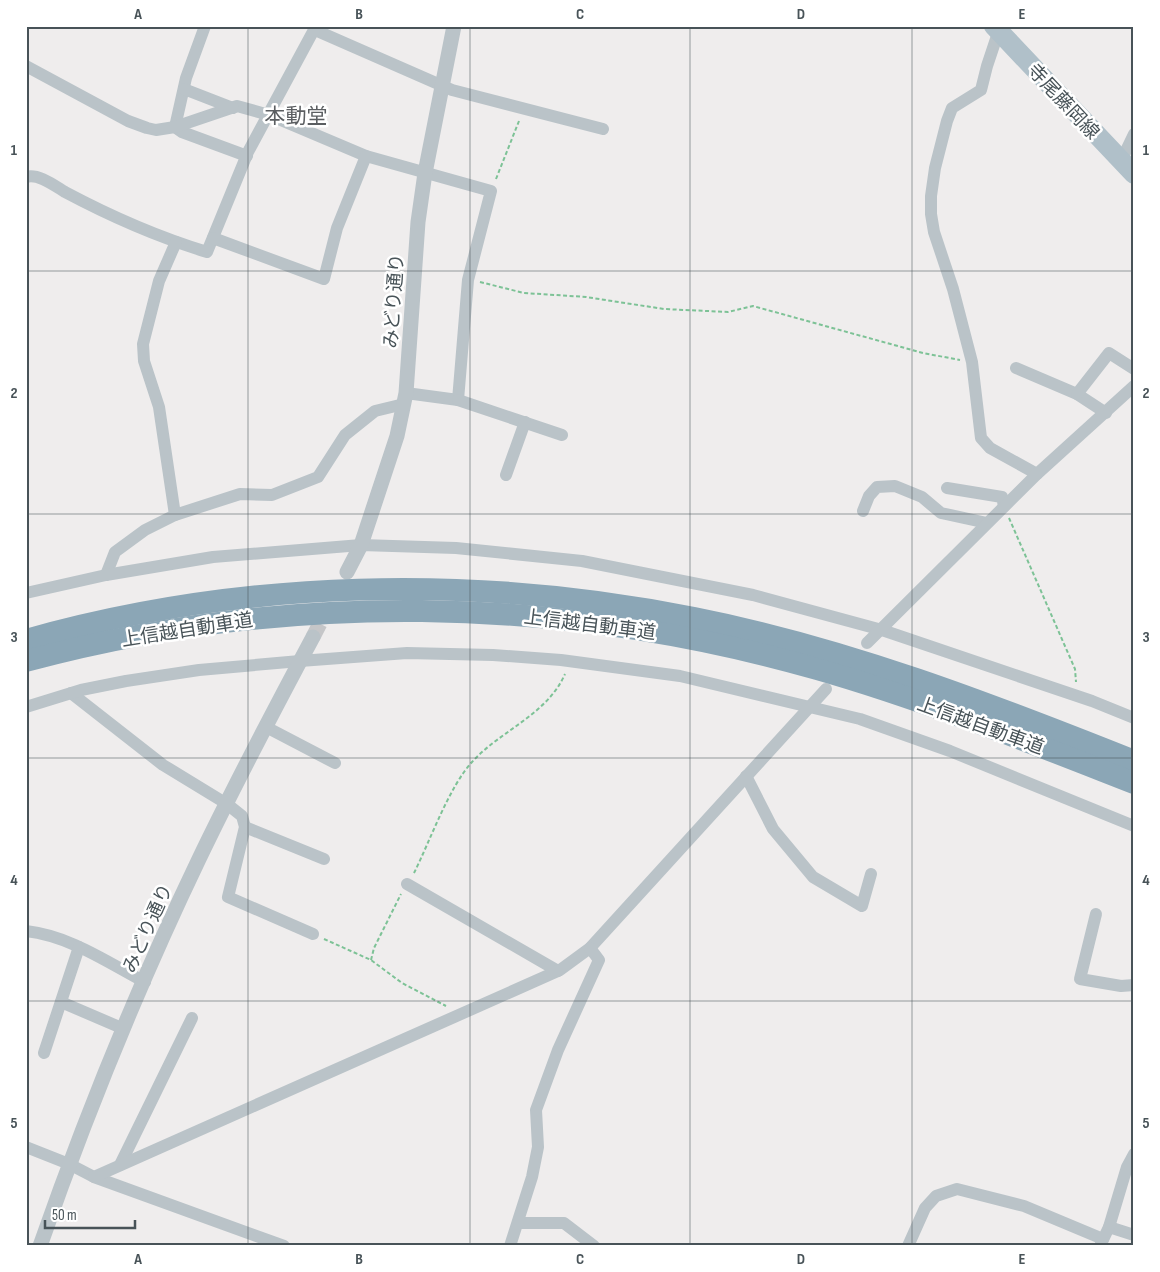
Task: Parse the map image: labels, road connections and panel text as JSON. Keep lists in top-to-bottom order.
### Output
{
  "streets": {
    "highway": ["上信越自動車道"],
    "main road": ["寺尾藤岡線"],
    "street": ["みどり通り"]
  },
  "districts": ["本動堂"],
  "scale_bar": "50 m",
  "grid": {
    "columns": [
      "A",
      "B",
      "C",
      "D",
      "E"
    ],
    "rows": [
      "1",
      "2",
      "3",
      "4",
      "5"
    ]
  }
}
